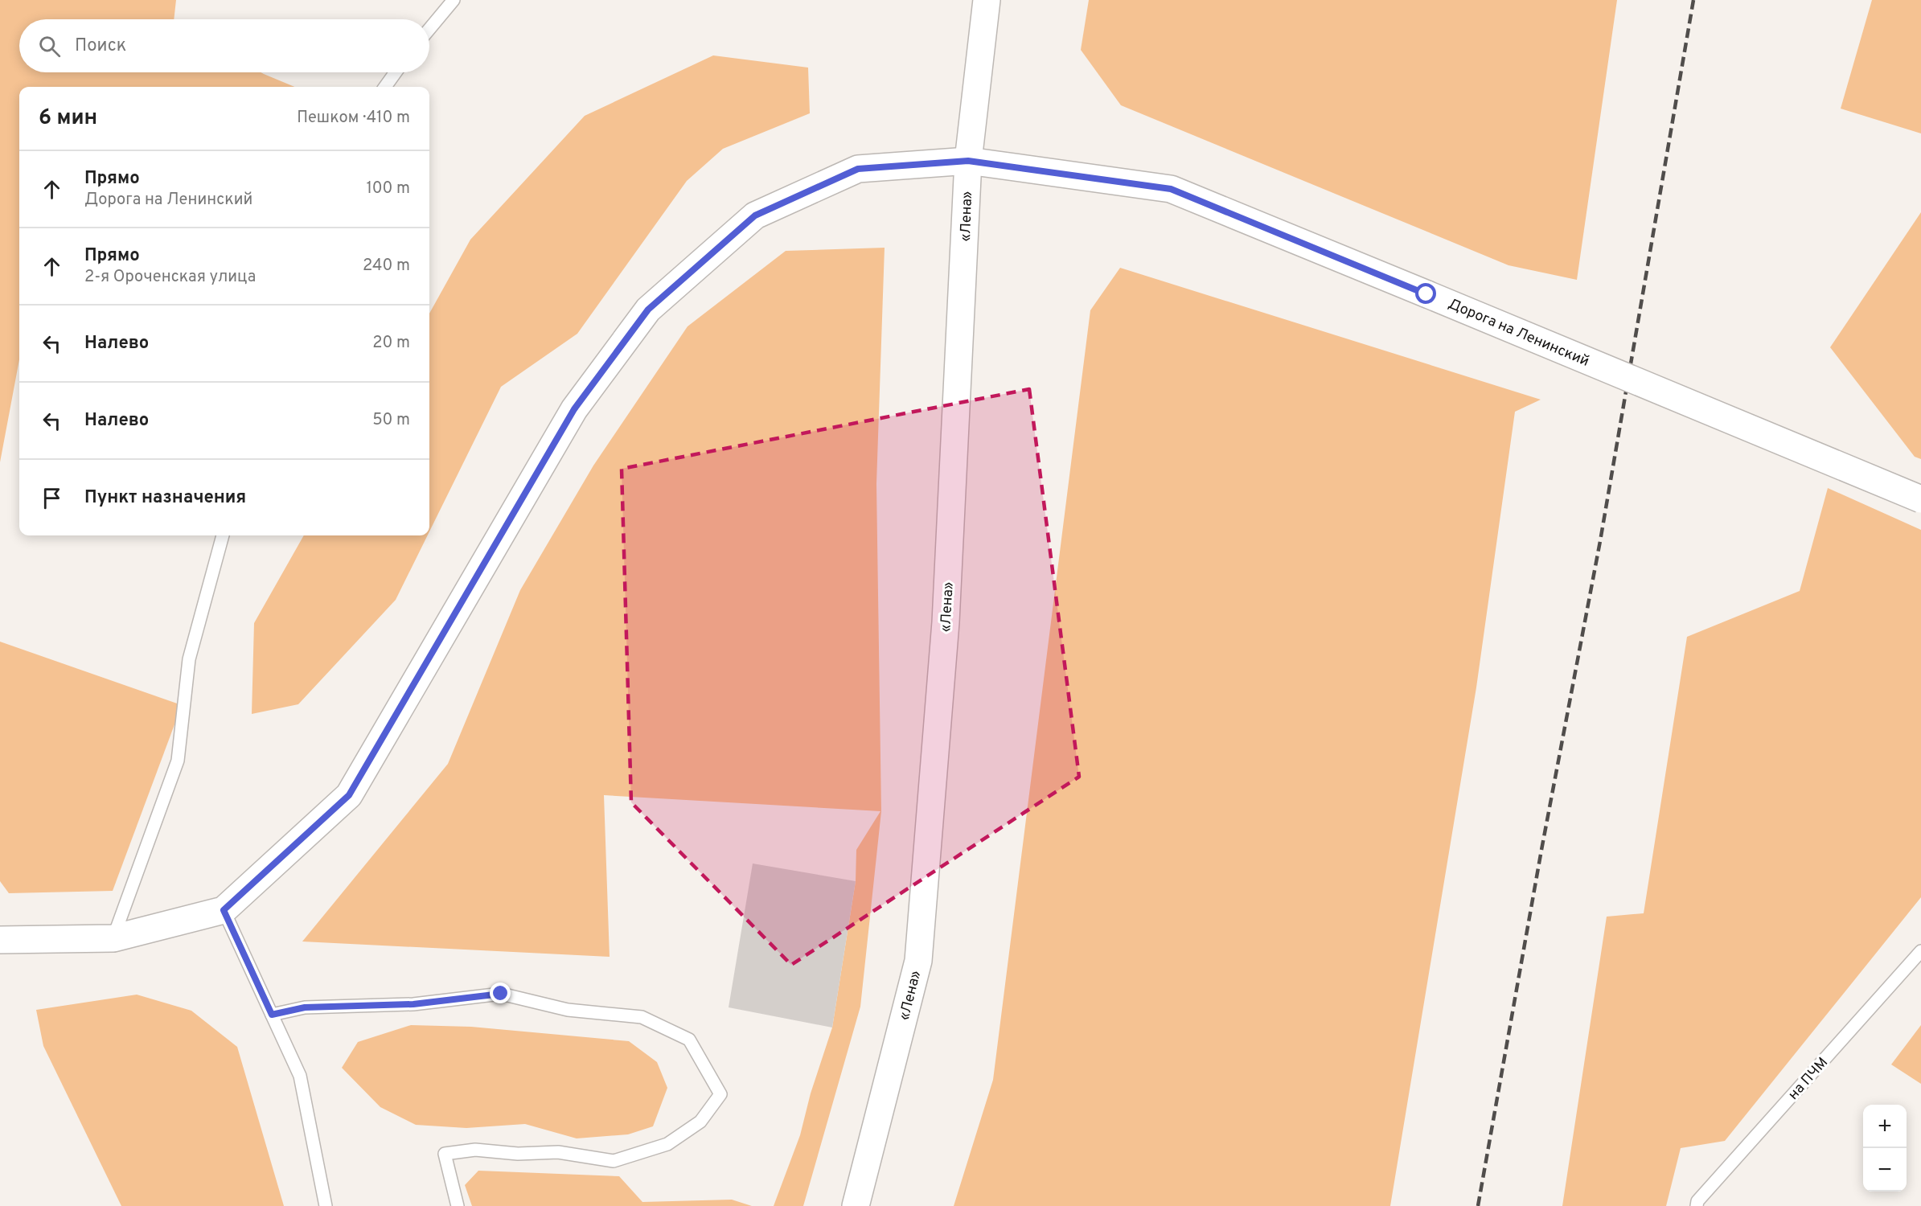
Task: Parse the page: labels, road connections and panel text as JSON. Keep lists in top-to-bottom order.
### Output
{
  "streets": {
    "main road": ["«Лена»", "Дорога на Ленинский"],
    "lane": ["на ПЧМ"]
  },
  "crossings": [
    ["«Лена»", "Дорога на Ленинский"]
  ],
  "page": {
    "search": "Поиск",
    "heading": ["6 мин", "Пешком · 410 m"],
    "list": [
      ["Прямо", "Дорога на Ленинский", "100 m"],
      ["Прямо", "2-я Ороченская улица", "240 m"],
      ["Налево", "20 m"],
      ["Налево", "50 m"],
      "Пункт назначения"
    ],
    "map_buttons": ["+", "−"]
  }
}
